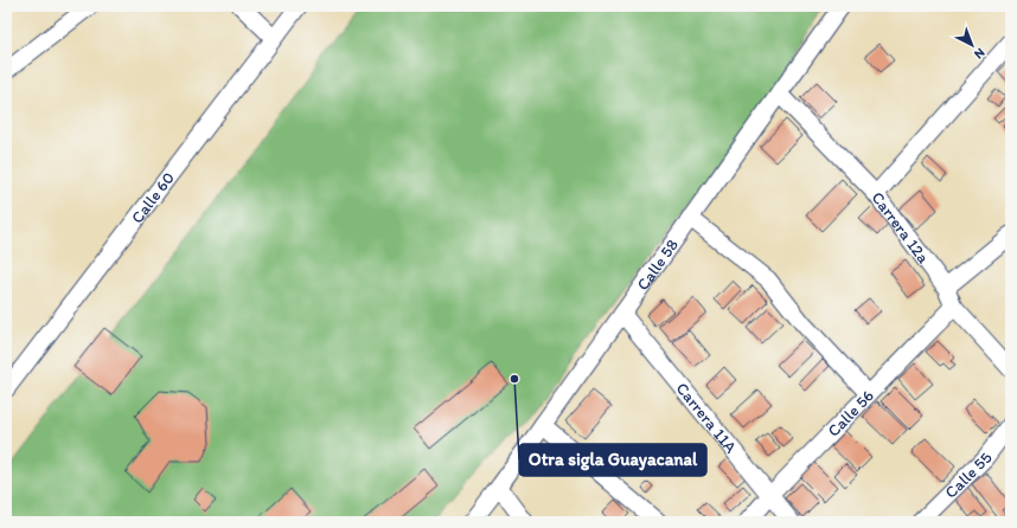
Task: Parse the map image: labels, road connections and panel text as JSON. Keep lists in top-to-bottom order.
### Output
{
  "streets": {
    "street": [
      "Calle 60",
      "Carrera 12a",
      "Calle 58",
      "Calle 56",
      "Carrera 11A",
      "Calle 55"
    ]
  },
  "crossings": [
    ["Carrera 12a", "Calle 58"],
    ["Carrera 12a", "Calle 56"],
    ["Calle 58", "Carrera 11A"],
    ["Calle 56", "Carrera 11A"]
  ],
  "places": ["Otra sigla Guayacanal"],
  "north": "bottom right"
}
